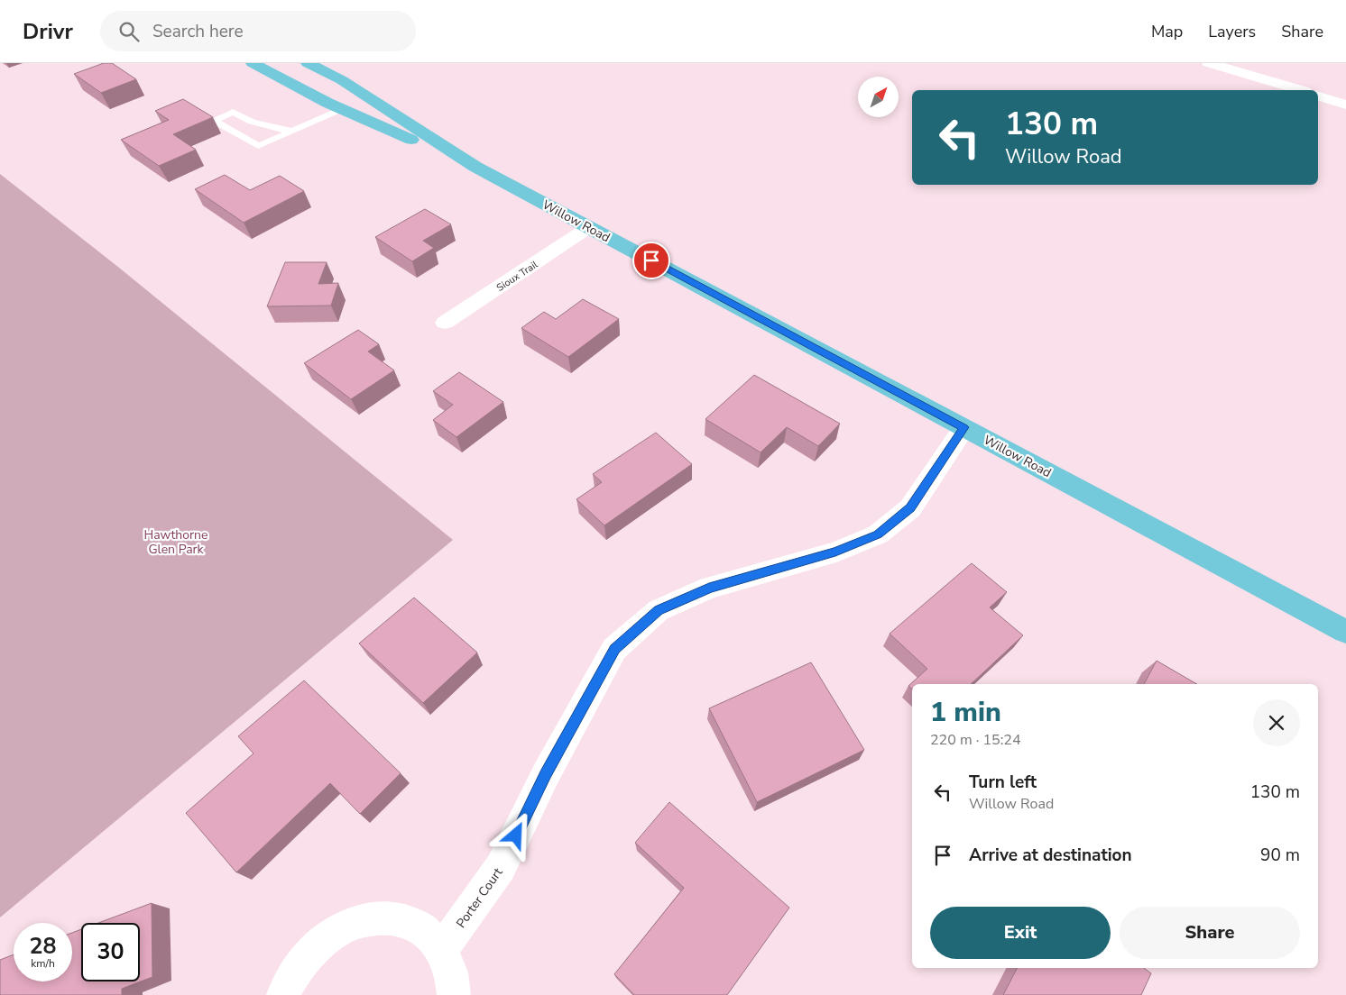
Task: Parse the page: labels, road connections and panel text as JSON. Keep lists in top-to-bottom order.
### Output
{
  "streets": {
    "main road": ["Willow Road"],
    "street": ["Sioux Trail", "Porter Court"]
  },
  "crossings": [
    ["Willow Road", "Sioux Trail"],
    ["Willow Road", "Porter Court"]
  ],
  "parks": ["Hawthorne Glen Park"],
  "north": "top right",
  "page": {
    "header": "Drivr",
    "search": "Search here",
    "nav": ["Map", "Layers", "Share"],
    "turn": ["130 m", "Willow Road"],
    "heading": ["1 min", "220 m · 15:24"],
    "list": [
      {
        "name": "Turn left",
        "note": "Willow Road",
        "value": "130 m"
      },
      {
        "name": "Arrive at destination",
        "value": "90 m"
      }
    ],
    "buttons": ["Exit", "Share"],
    "speed": "28 km/h",
    "limit": "30"
  }
}
